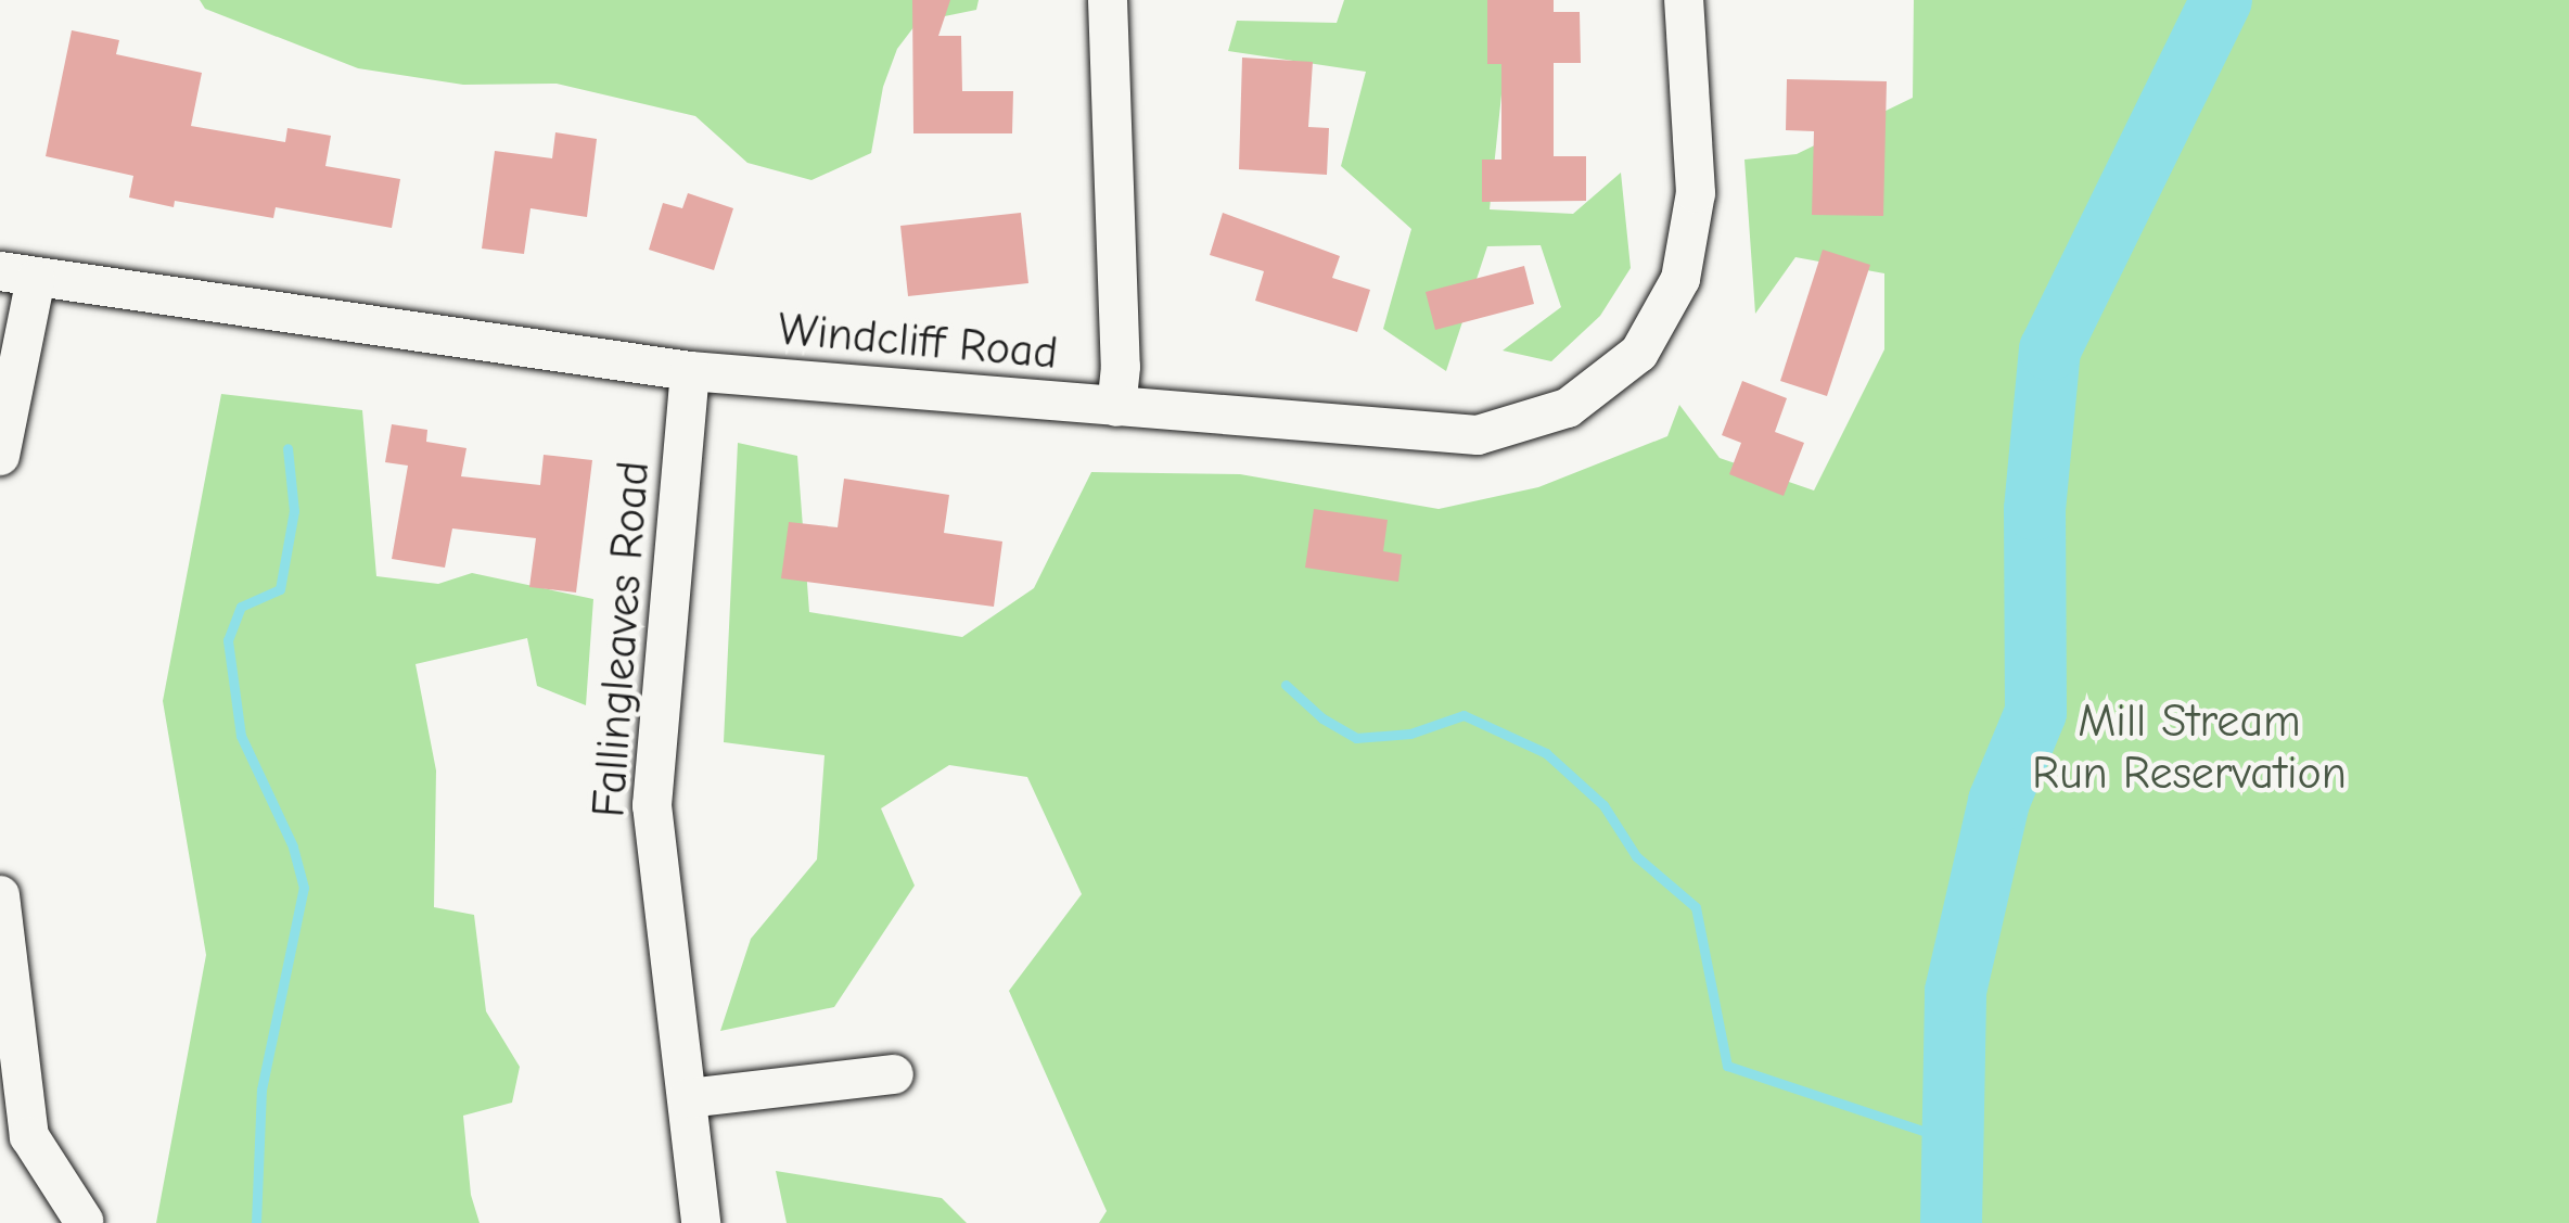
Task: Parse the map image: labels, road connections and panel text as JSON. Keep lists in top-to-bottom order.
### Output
{
  "streets": {
    "street": ["Windcliff Road", "Fallingleaves Road"]
  },
  "crossings": [
    ["Windcliff Road", "Fallingleaves Road"]
  ],
  "parks": ["Mill Stream Run Reservation"]
}
